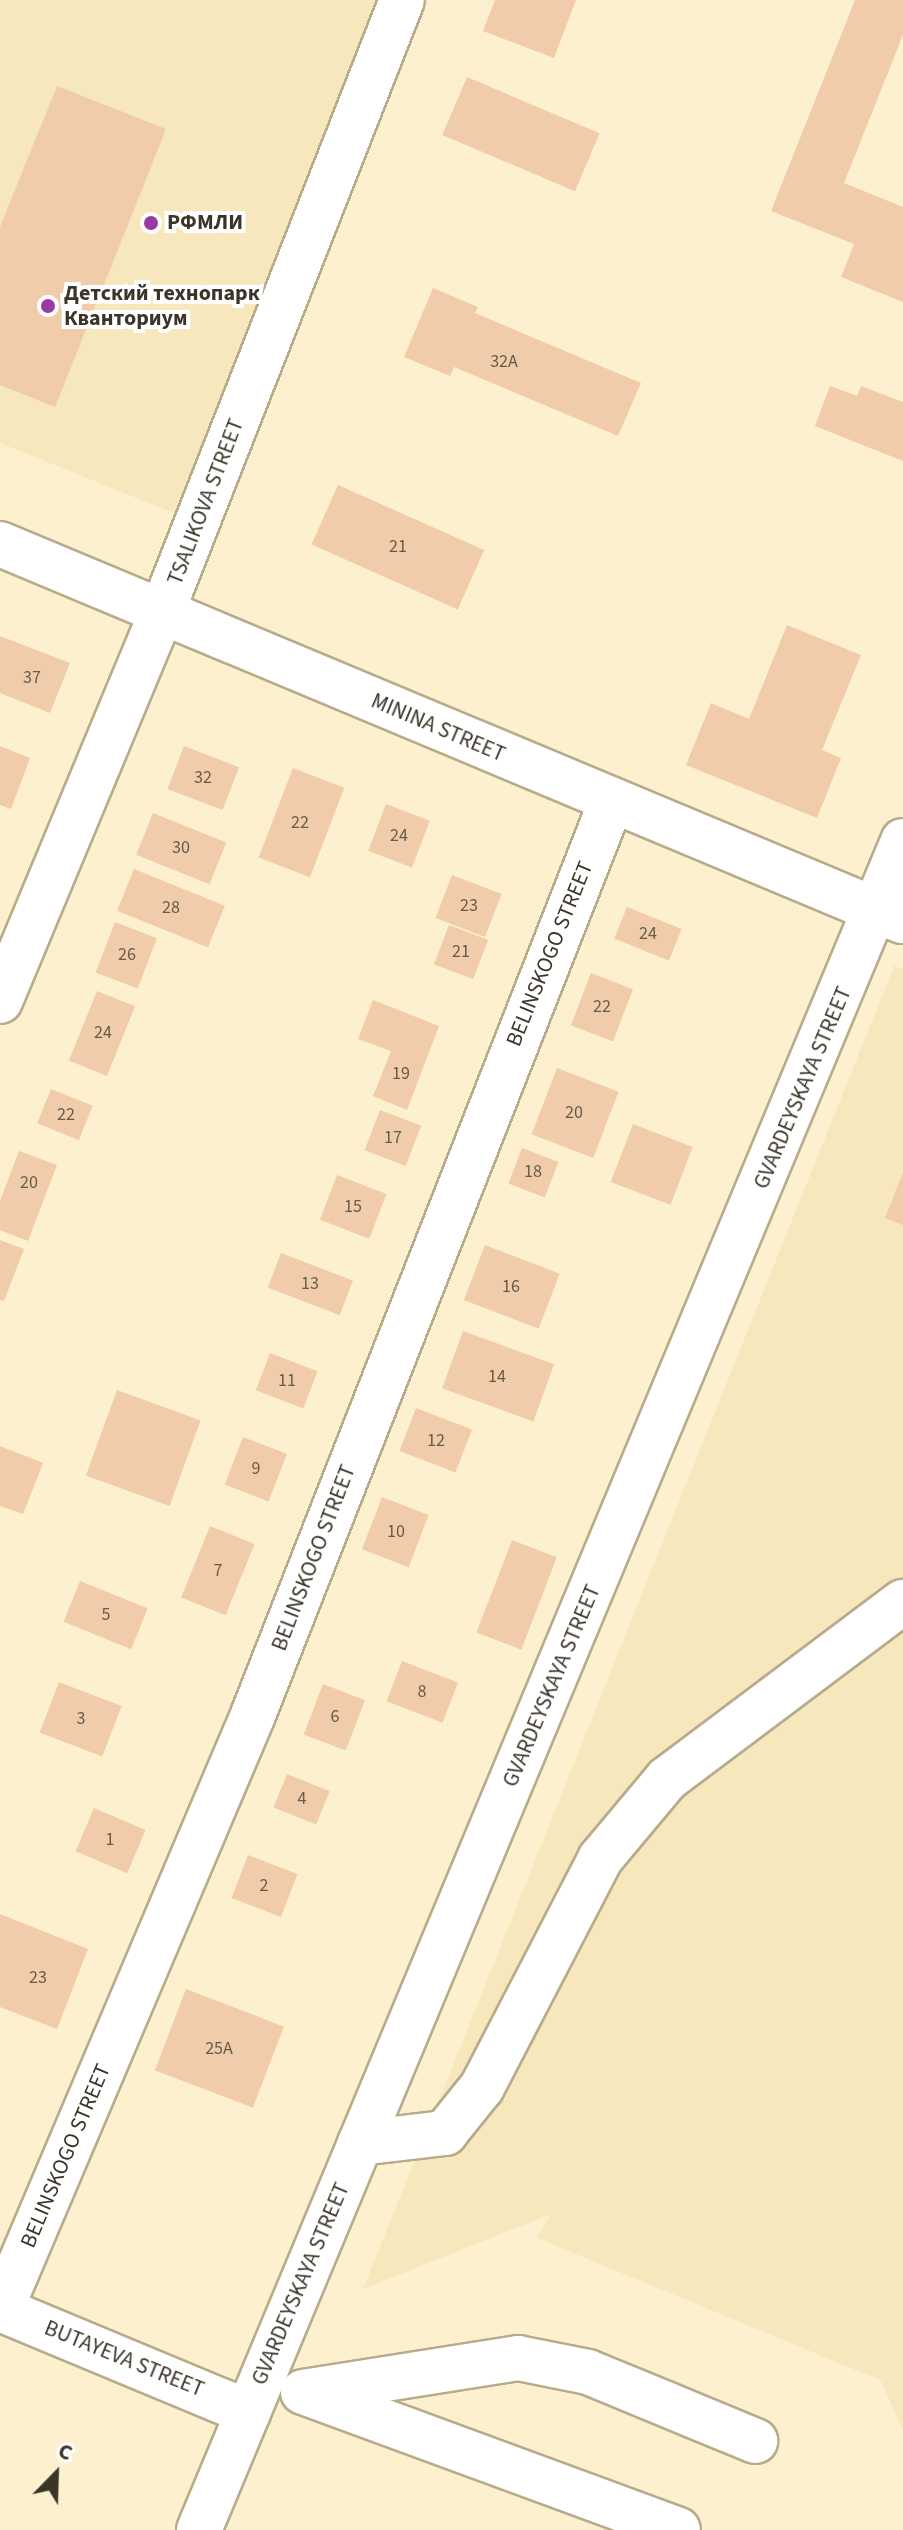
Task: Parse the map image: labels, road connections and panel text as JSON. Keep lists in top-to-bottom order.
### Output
{
  "streets": {
    "street": [
      "TSALIKOVA STREET",
      "MININA STREET",
      "BELINSKOGO STREET",
      "GVARDEYSKAYA STREET",
      "BUTAYEVA STREET"
    ]
  },
  "crossings": [
    ["TSALIKOVA STREET", "MININA STREET"],
    ["MININA STREET", "BELINSKOGO STREET"],
    ["MININA STREET", "GVARDEYSKAYA STREET"],
    ["BELINSKOGO STREET", "BUTAYEVA STREET"],
    ["GVARDEYSKAYA STREET", "BUTAYEVA STREET"]
  ],
  "places": ["РФМЛИ", "Детский технопарк Кванториум"],
  "house_numbers": [
    "32А",
    "21",
    "37",
    "32",
    "22",
    "24",
    "30",
    "23",
    "28",
    "24",
    "21",
    "26",
    "22",
    "24",
    "19",
    "20",
    "22",
    "17",
    "18",
    "20",
    "15",
    "13",
    "16",
    "14",
    "11",
    "12",
    "9",
    "10",
    "7",
    "5",
    "8",
    "6",
    "3",
    "4",
    "1",
    "2",
    "23",
    "25А"
  ],
  "north": "top right"
}
